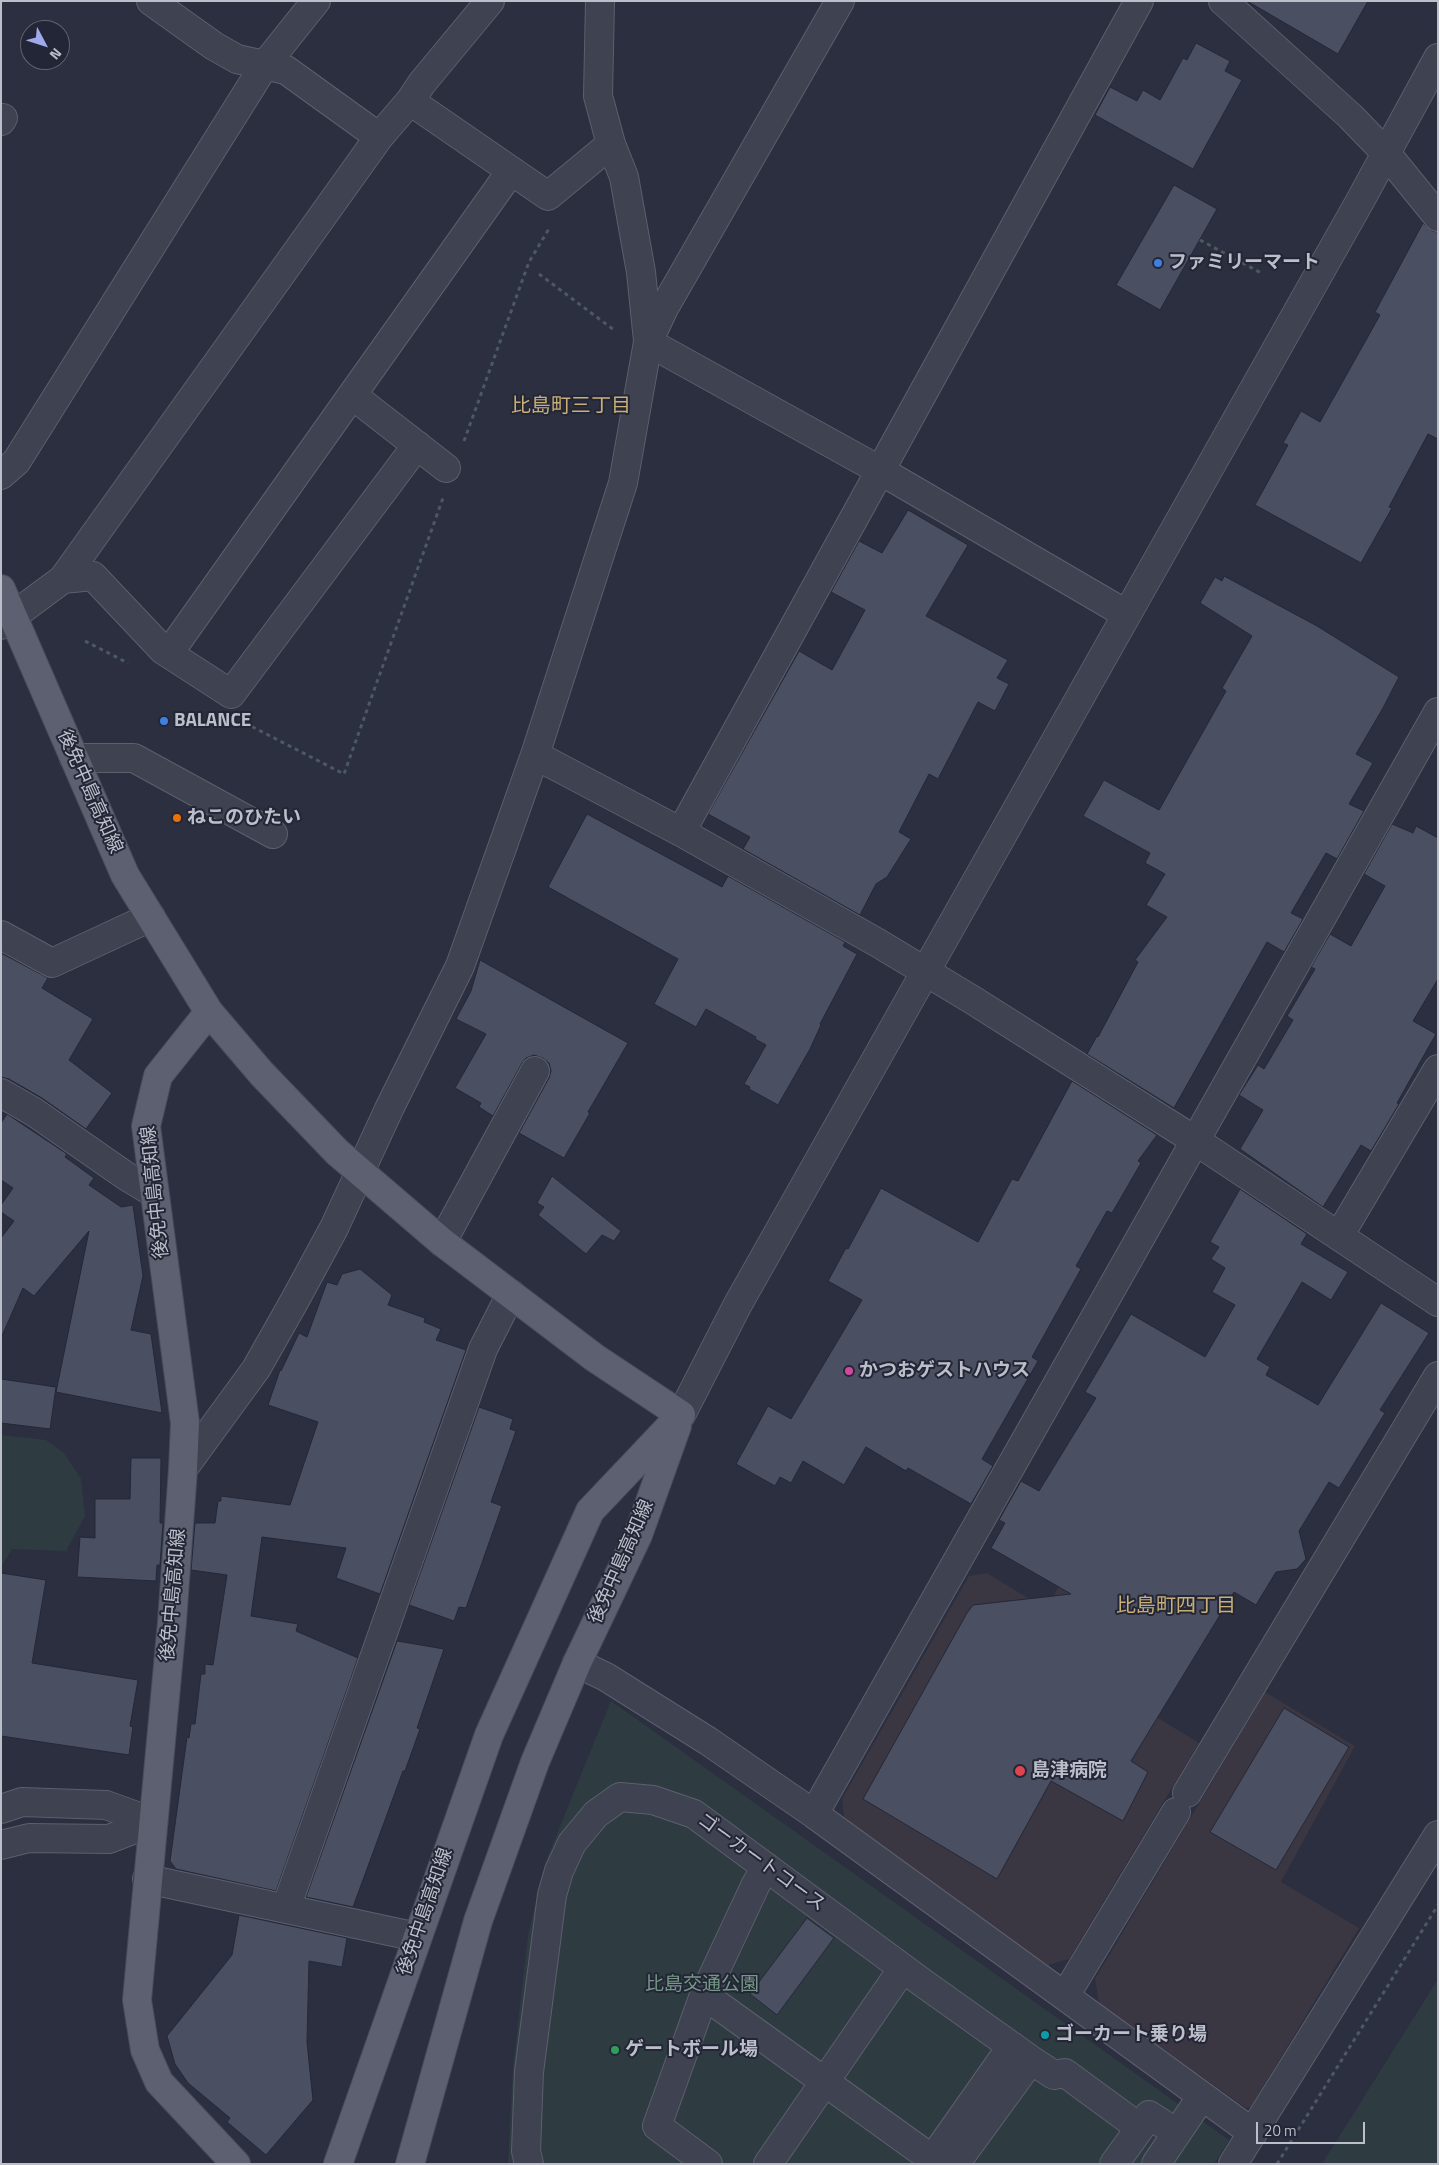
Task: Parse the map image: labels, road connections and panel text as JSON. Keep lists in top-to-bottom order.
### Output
{
  "streets": {
    "main road": ["後免中島高知線"],
    "street": ["ゴーカートコース"]
  },
  "districts": ["比島町三丁目", "比島町四丁目"],
  "parks": ["比島交通公園"],
  "places": [
    "ファミリーマート",
    "BALANCE",
    "ねこのひたい",
    "かつおゲストハウス",
    "島津病院",
    "ゴーカート乗り場",
    "ゲートボール場"
  ],
  "scale_bar": "20 m",
  "north": "bottom right"
}
